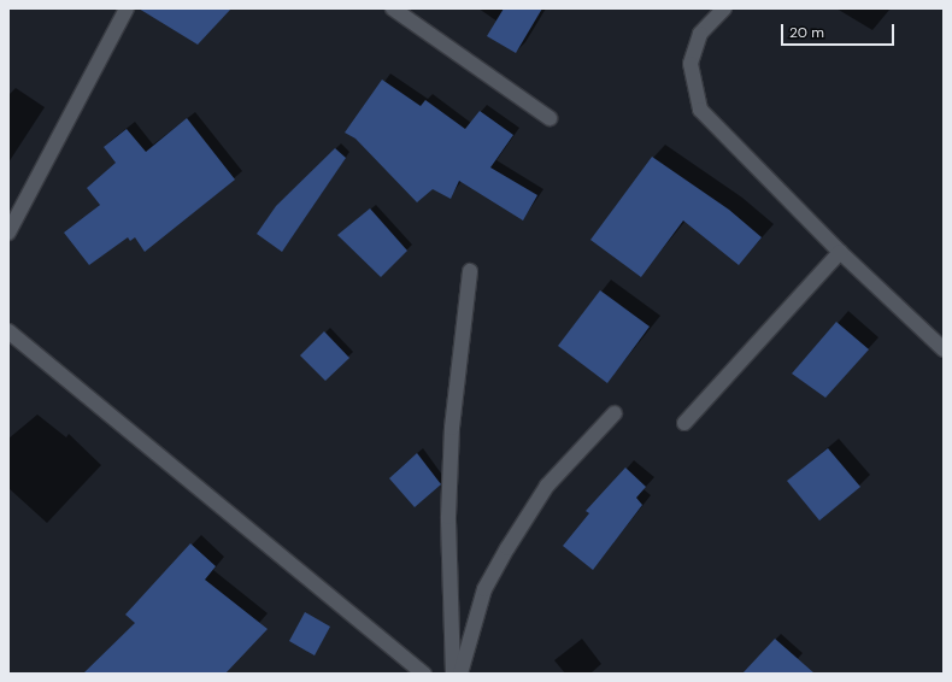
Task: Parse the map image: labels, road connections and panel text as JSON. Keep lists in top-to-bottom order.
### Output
{
  "scale_bar": "20 m"
}
